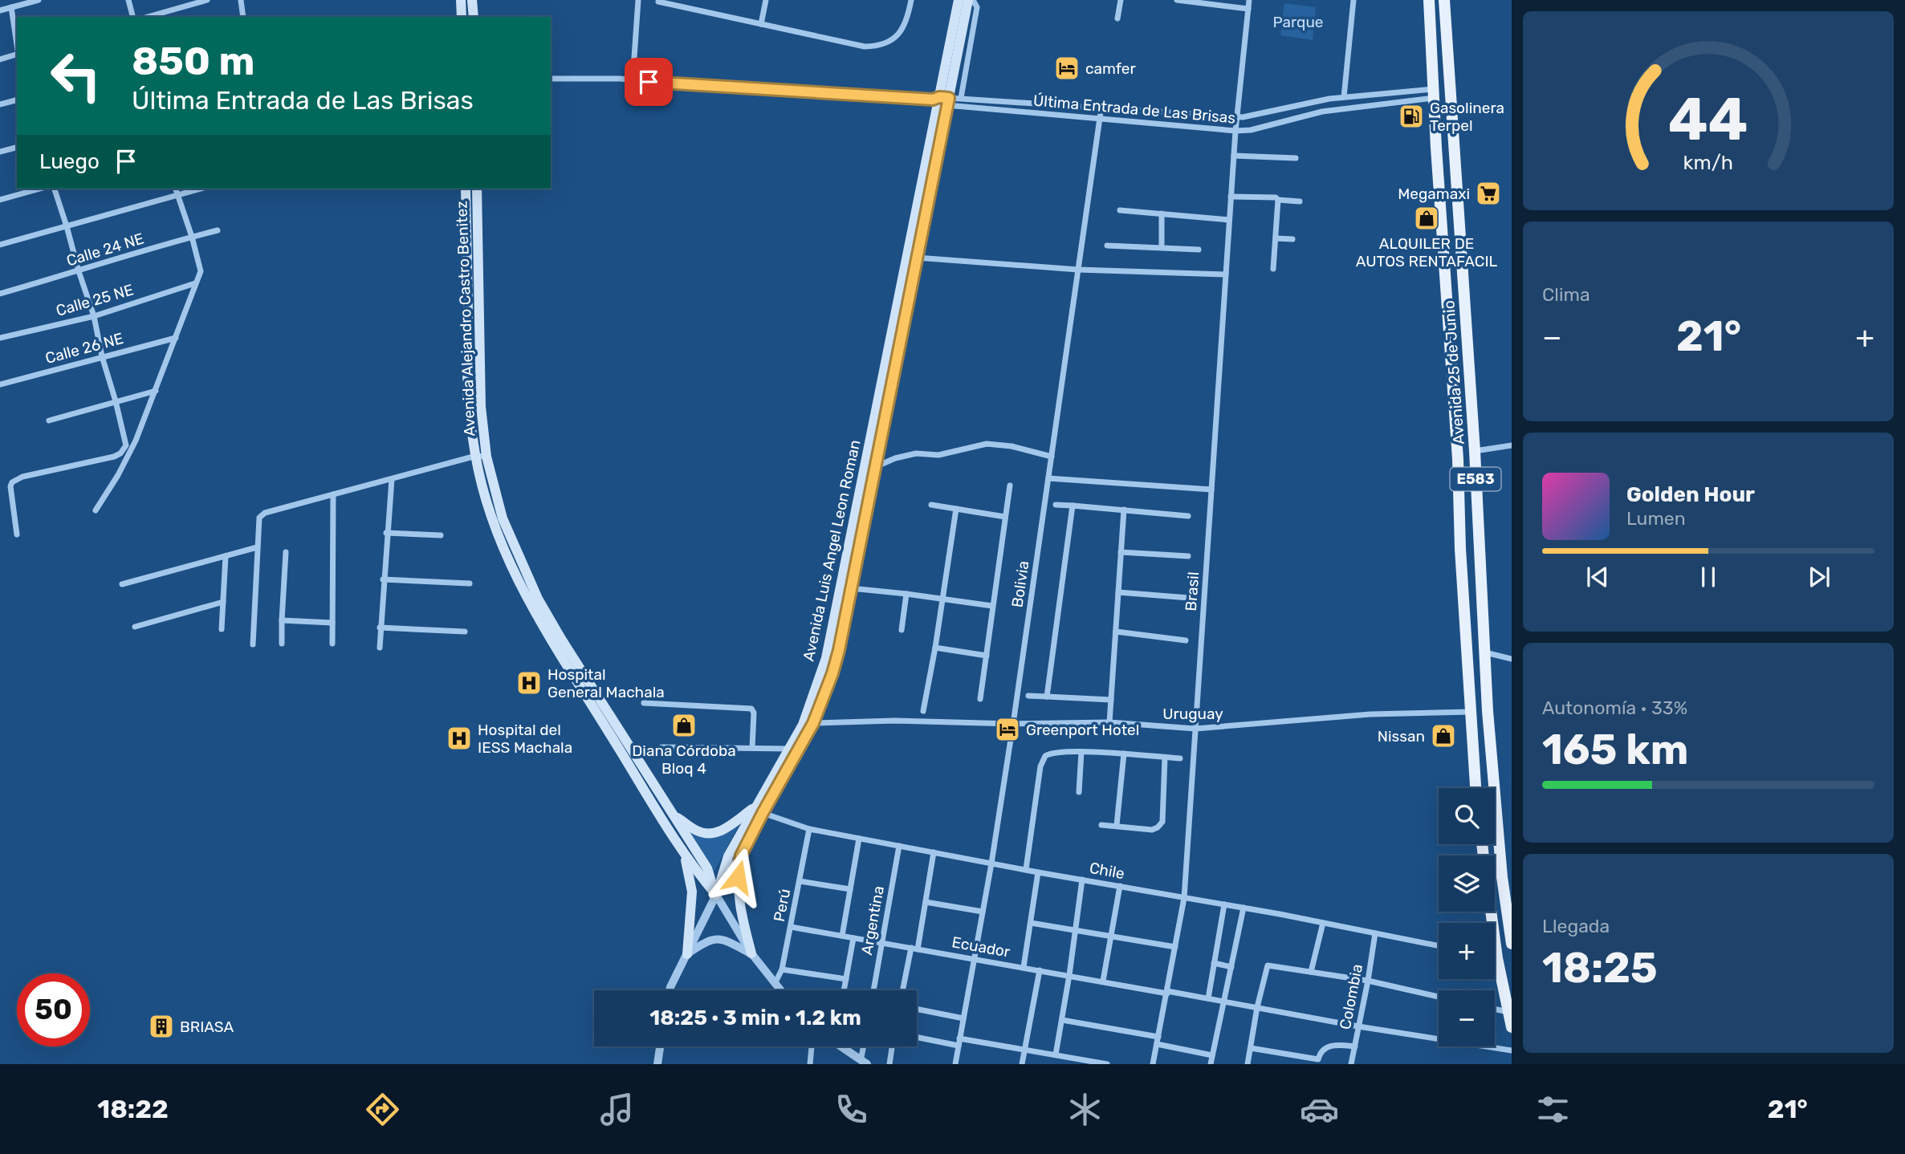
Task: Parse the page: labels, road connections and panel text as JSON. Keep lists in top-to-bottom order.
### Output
{
  "streets": {
    "main road": [
      "Avenida Alejandro Castro Benitez",
      "Avenida 25 de Junio",
      "E583",
      "Avenida Luis Angel Leon Roman"
    ],
    "street": [
      "Última Entrada de Las Brisas",
      "Calle 24 NE",
      "Calle 25 NE",
      "Calle 26 NE",
      "Bolivia",
      "Brasil",
      "Uruguay",
      "Chile",
      "Perú",
      "Argentina",
      "Ecuador",
      "Colombia"
    ]
  },
  "crossings": [
    ["Última Entrada de Las Brisas", "Avenida 25 de Junio"],
    ["Última Entrada de Las Brisas", "Avenida Luis Angel Leon Roman"],
    ["Última Entrada de Las Brisas", "Bolivia"],
    ["Última Entrada de Las Brisas", "Brasil"],
    ["Avenida Alejandro Castro Benitez", "Avenida Luis Angel Leon Roman"],
    ["Avenida Alejandro Castro Benitez", "Perú"],
    ["Avenida 25 de Junio", "Uruguay"],
    ["Avenida Luis Angel Leon Roman", "Uruguay"],
    ["Avenida Luis Angel Leon Roman", "Chile"],
    ["Bolivia", "Uruguay"],
    ["Bolivia", "Chile"],
    ["Bolivia", "Ecuador"],
    ["Brasil", "Uruguay"],
    ["Brasil", "Chile"],
    ["Brasil", "Ecuador"],
    ["Chile", "Perú"],
    ["Chile", "Argentina"],
    ["Chile", "Colombia"],
    ["Perú", "Ecuador"],
    ["Argentina", "Ecuador"],
    ["Ecuador", "Colombia"]
  ],
  "parks": ["Parque"],
  "places": {
    "hotel": ["camfer", "Greenport Hotel"],
    "fuel station": ["Gasolinera Terpel"],
    "supermarket": ["Megamaxi"],
    "shop": ["ALQUILER DE AUTOS RENTAFACIL", "Diana Córdoba Bloq 4", "Nissan"],
    "hospital": ["Hospital General Machala", "Hospital del IESS Machala"],
    "building": ["BRIASA"]
  },
  "page": {
    "turn": ["850 m", "Última Entrada de Las Brisas"],
    "then": "Luego",
    "tile": [
      "Clima",
      ["Autonomía · 33%", "165 km"],
      ["Llegada", "18:25"]
    ],
    "heat": ["−", "21°", "+"],
    "song": ["Golden Hour", "Lumen"],
    "map_buttons": ["+", "−"],
    "limit": "50",
    "trip": "18:25 · 3 min · 1.2 km",
    "tabs": ["18:22", "21°"],
    "gauge": ["44", "km/h"]
  }
}
